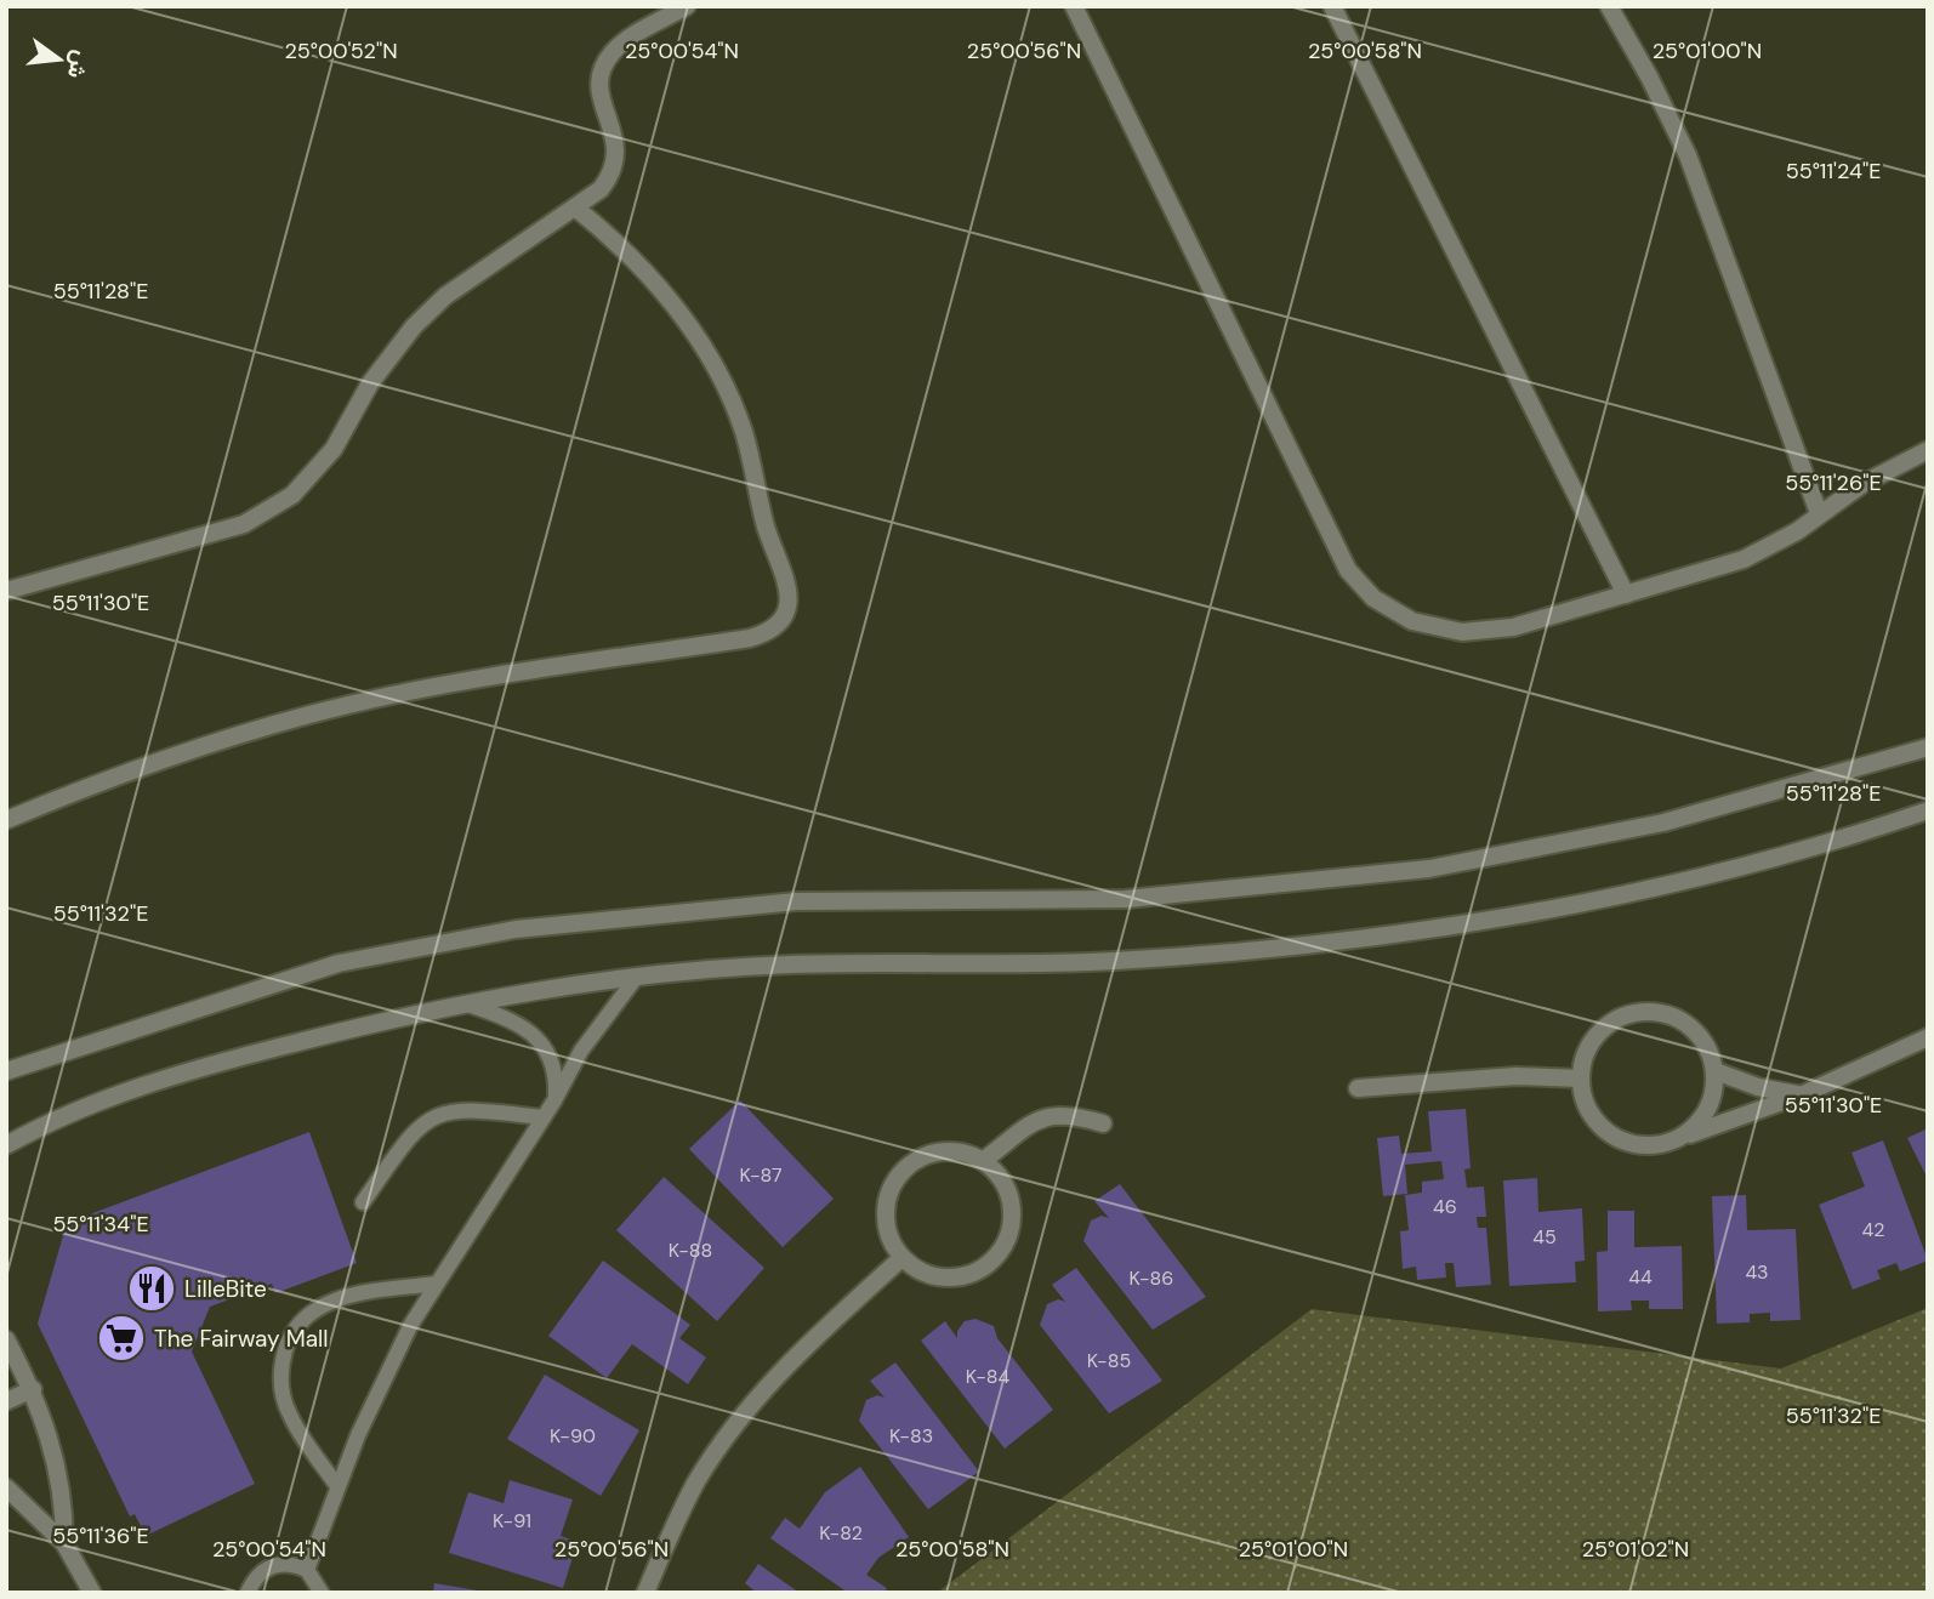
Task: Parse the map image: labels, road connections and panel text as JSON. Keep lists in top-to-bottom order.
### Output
{
  "places": {
    "restaurant": ["LilleBite"],
    "supermarket": ["The Fairway Mall"]
  },
  "house_numbers": [
    "K-87",
    "46",
    "42",
    "45",
    "K-88",
    "43",
    "44",
    "K-86",
    "K-85",
    "K-84",
    "K-90",
    "K-83",
    "K-91",
    "K-82"
  ],
  "north": "right",
  "coordinates": [
    "25°00'52\"N",
    "25°00'54\"N",
    "25°00'56\"N",
    "25°00'58\"N",
    "25°01'00\"N",
    "55°11'24\"E",
    "55°11'28\"E",
    "55°11'26\"E",
    "55°11'30\"E",
    "55°11'32\"E",
    "55°11'34\"E",
    "55°11'36\"E",
    "25°01'02\"N"
  ]
}
